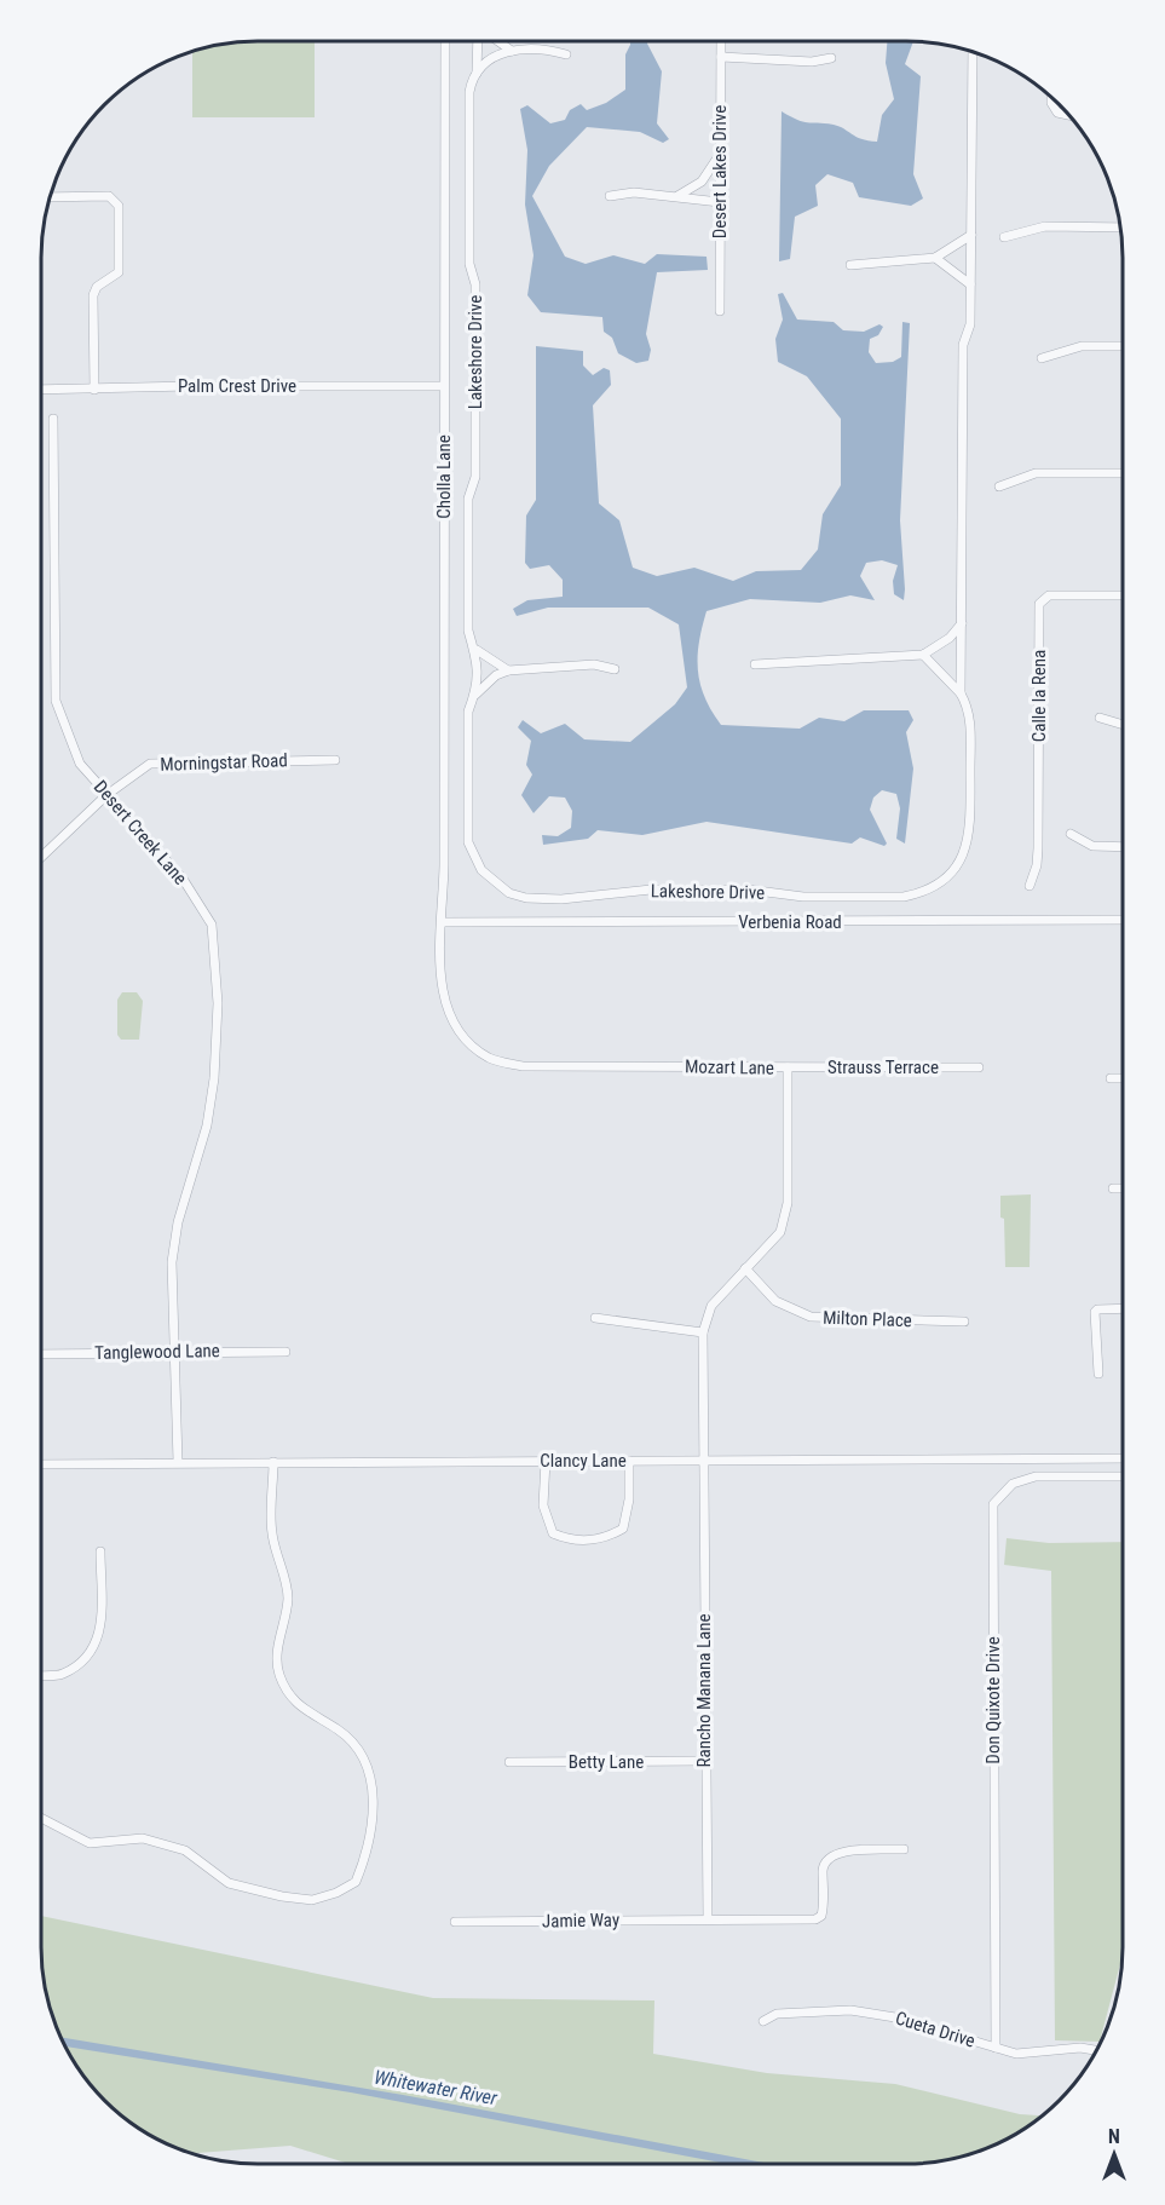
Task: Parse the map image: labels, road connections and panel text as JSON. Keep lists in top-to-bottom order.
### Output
{
  "streets": {
    "street": [
      "Desert Lakes Drive",
      "Lakeshore Drive",
      "Palm Crest Drive",
      "Cholla Lane",
      "Calle la Rena",
      "Morningstar Road",
      "Desert Creek Lane",
      "Verbenia Road",
      "Mozart Lane",
      "Strauss Terrace",
      "Milton Place",
      "Tanglewood Lane",
      "Clancy Lane",
      "Rancho Manana Lane",
      "Don Quixote Drive",
      "Betty Lane",
      "Jamie Way",
      "Cueta Drive"
    ]
  },
  "crossings": [
    ["Palm Crest Drive", "Cholla Lane"],
    ["Cholla Lane", "Verbenia Road"],
    ["Cholla Lane", "Mozart Lane"],
    ["Morningstar Road", "Desert Creek Lane"],
    ["Desert Creek Lane", "Tanglewood Lane"],
    ["Desert Creek Lane", "Clancy Lane"],
    ["Verbenia Road", "Mozart Lane"],
    ["Mozart Lane", "Strauss Terrace"],
    ["Mozart Lane", "Milton Place"],
    ["Mozart Lane", "Clancy Lane"],
    ["Mozart Lane", "Rancho Manana Lane"],
    ["Clancy Lane", "Rancho Manana Lane"],
    ["Rancho Manana Lane", "Betty Lane"],
    ["Rancho Manana Lane", "Jamie Way"],
    ["Don Quixote Drive", "Cueta Drive"]
  ],
  "water": ["Whitewater River"],
  "north": "top"
}
